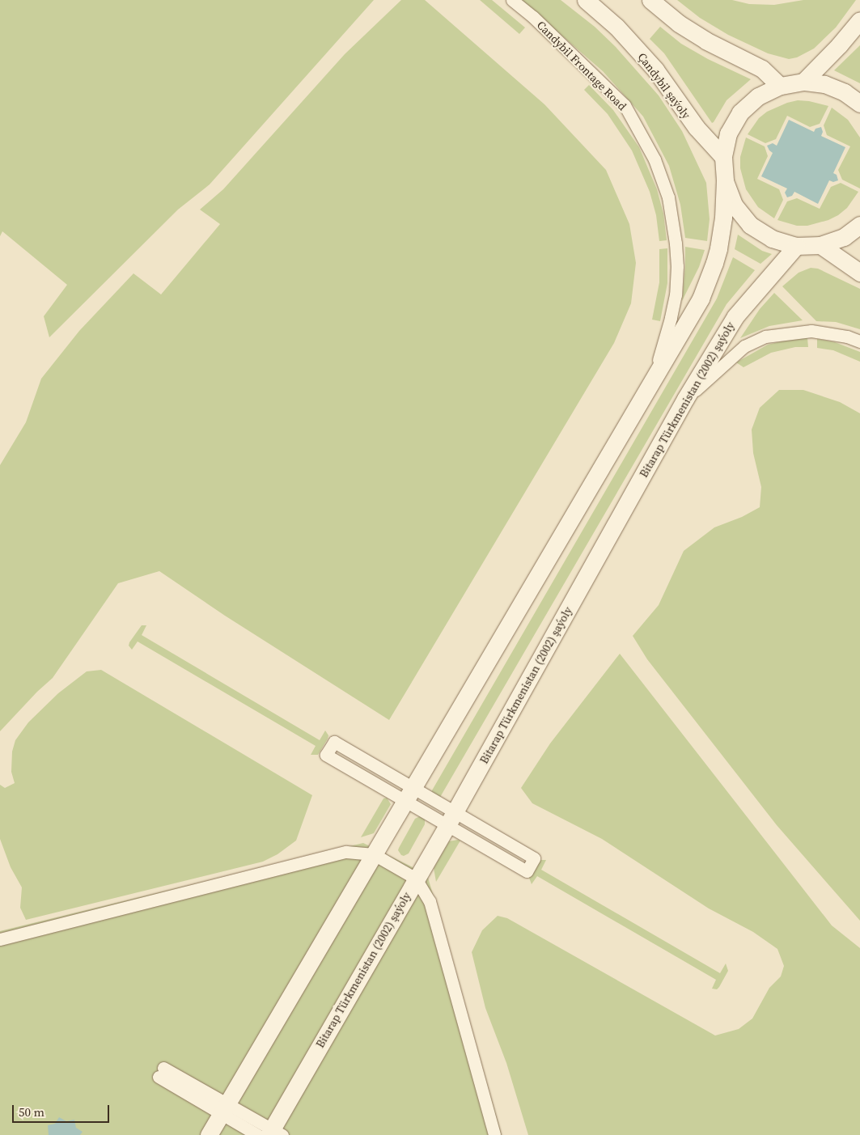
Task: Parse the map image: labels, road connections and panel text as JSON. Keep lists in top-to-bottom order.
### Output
{
  "streets": {
    "street": ["Candybil Frontage Road", "Çandybil şaýoly", "Bitarap Türkmenistan (2002) şaýoly"]
  },
  "scale_bar": "50 m"
}
